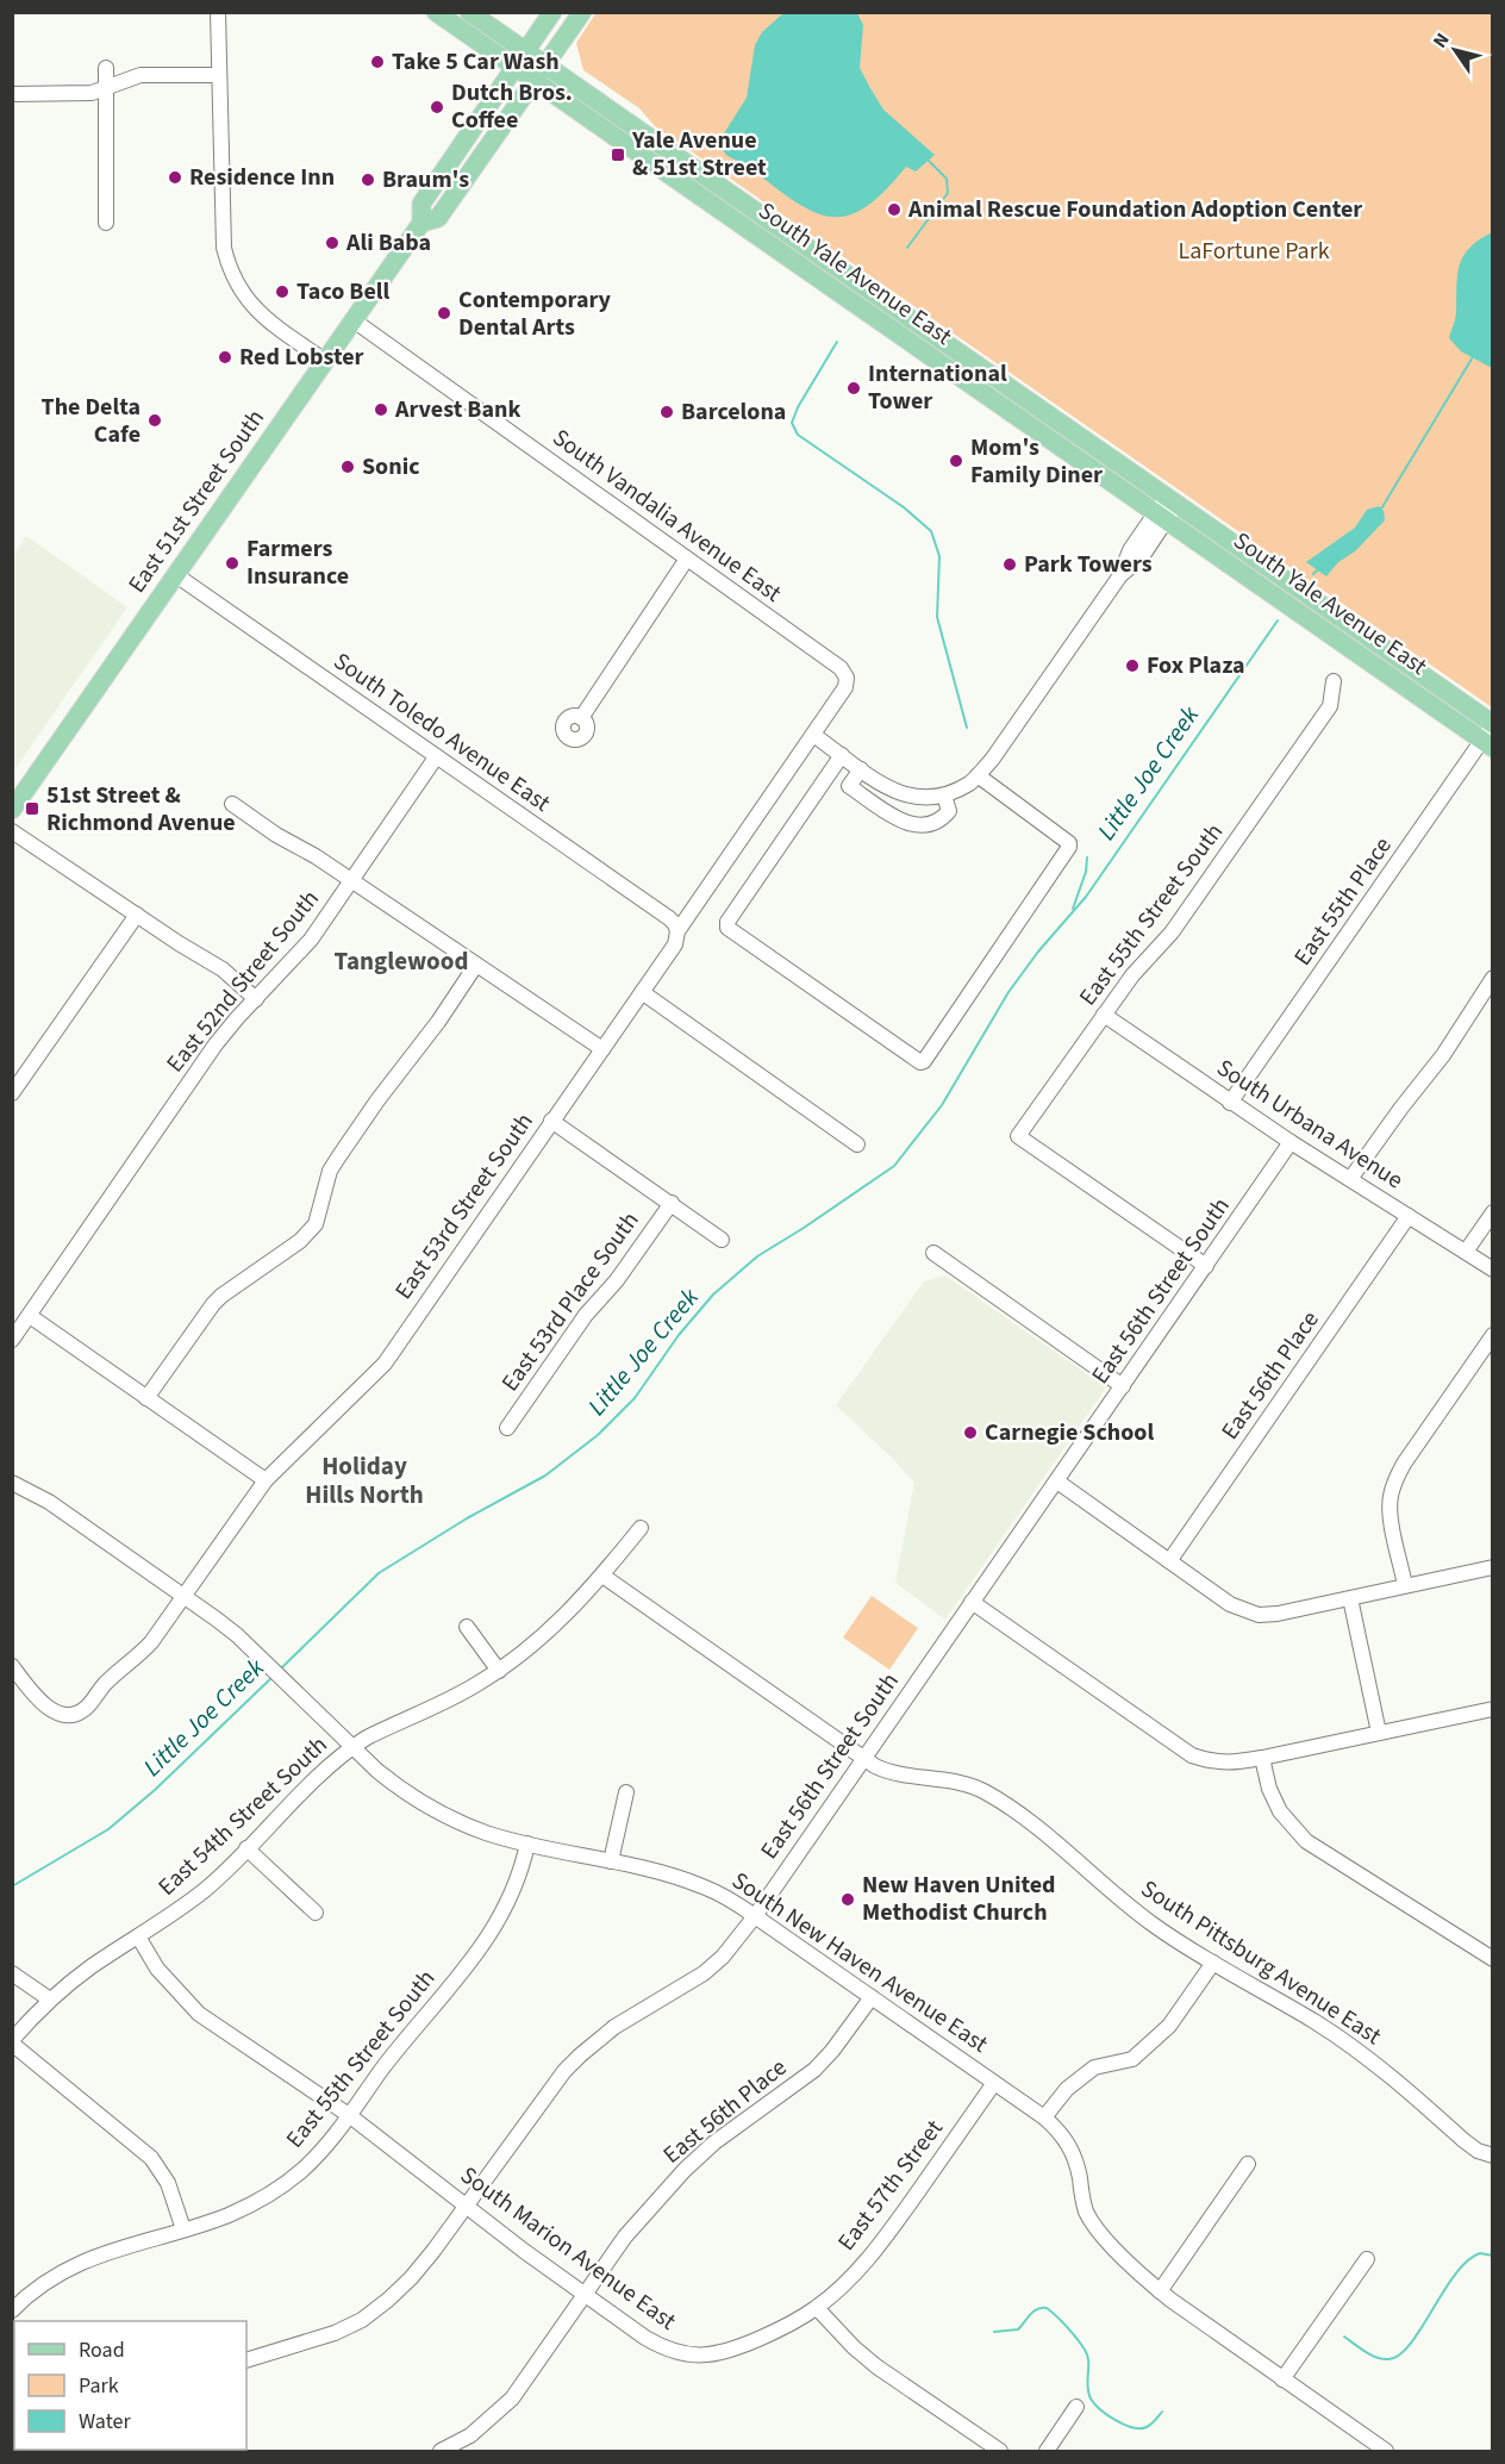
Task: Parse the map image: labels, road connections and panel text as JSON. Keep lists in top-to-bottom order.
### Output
{
  "streets": {
    "main road": ["South Yale Avenue East", "East 51st Street South"],
    "street": [
      "South Vandalia Avenue East",
      "South Toledo Avenue East",
      "East 55th Place",
      "East 55th Street South",
      "East 52nd Street South",
      "South Urbana Avenue",
      "East 53rd Street South",
      "East 56th Street South",
      "East 53rd Place South",
      "East 56th Place",
      "East 54th Street South",
      "South New Haven Avenue East",
      "South Pittsburg Avenue East",
      "East 57th Street",
      "South Marion Avenue East"
    ]
  },
  "crossings": [
    ["South Yale Avenue East", "East 51st Street South"],
    ["South Yale Avenue East", "East 55th Place"],
    ["East 51st Street South", "South Vandalia Avenue East"],
    ["East 51st Street South", "South Toledo Avenue East"],
    ["South Vandalia Avenue East", "East 53rd Street South"],
    ["South Toledo Avenue East", "East 52nd Street South"],
    ["South Toledo Avenue East", "East 53rd Street South"],
    ["East 55th Place", "South Urbana Avenue"],
    ["East 55th Street South", "South Urbana Avenue"],
    ["East 55th Street South", "East 56th Street South"],
    ["East 55th Street South", "South New Haven Avenue East"],
    ["East 55th Street South", "South Marion Avenue East"],
    ["South Urbana Avenue", "East 56th Street South"],
    ["South Urbana Avenue", "East 56th Place"],
    ["East 53rd Street South", "South New Haven Avenue East"],
    ["East 56th Street South", "South New Haven Avenue East"],
    ["East 56th Street South", "South Pittsburg Avenue East"],
    ["East 56th Street South", "South Marion Avenue East"],
    ["East 56th Place", "South New Haven Avenue East"],
    ["East 56th Place", "South Marion Avenue East"],
    ["East 54th Street South", "South New Haven Avenue East"],
    ["East 54th Street South", "South Pittsburg Avenue East"],
    ["East 54th Street South", "South Marion Avenue East"],
    ["South New Haven Avenue East", "East 57th Street"],
    ["East 57th Street", "South Marion Avenue East"]
  ],
  "districts": ["Tanglewood", "Holiday Hills North"],
  "water": ["Little Joe Creek"],
  "parks": ["LaFortune Park"],
  "places": {
    "other": [
      "Take 5 Car Wash",
      "Dutch Bros. Coffee",
      "Residence Inn",
      "Braum's",
      "Animal Rescue Foundation Adoption Center",
      "Ali Baba",
      "Taco Bell",
      "Contemporary Dental Arts",
      "Red Lobster",
      "International Tower",
      "Arvest Bank",
      "Barcelona",
      "The Delta Cafe",
      "Mom's Family Diner",
      "Sonic",
      "Farmers Insurance",
      "Park Towers",
      "Fox Plaza",
      "Carnegie School",
      "New Haven United Methodist Church"
    ],
    "transit": ["Yale Avenue & 51st Street", "51st Street & Richmond Avenue"]
  },
  "legend": ["Road", "Park", "Water"],
  "north": "top left"
}
